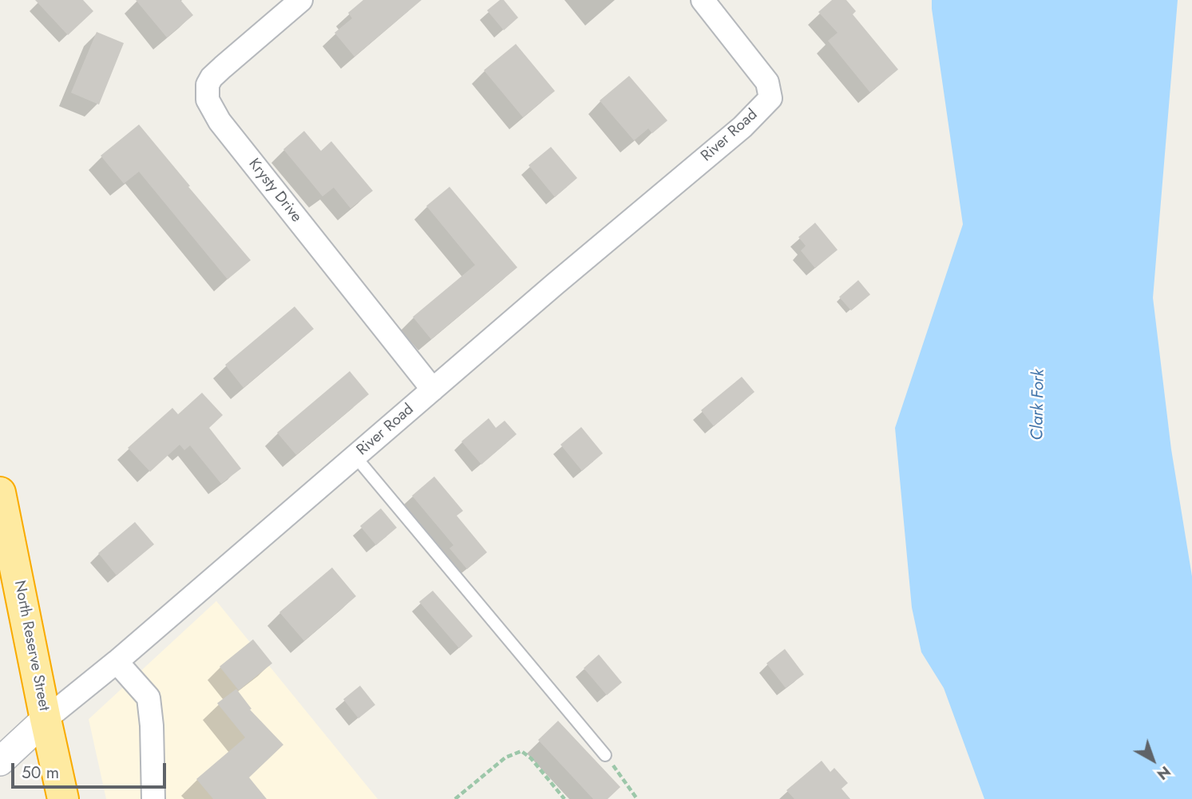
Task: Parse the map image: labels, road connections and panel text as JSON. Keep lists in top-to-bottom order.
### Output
{
  "streets": {
    "highway": ["North Reserve Street"],
    "street": ["River Road", "Krysty Drive"]
  },
  "crossings": [
    ["River Road", "Krysty Drive"],
    ["River Road", "North Reserve Street"]
  ],
  "water": ["Clark Fork"],
  "scale_bar": "50 m",
  "north": "bottom right"
}
